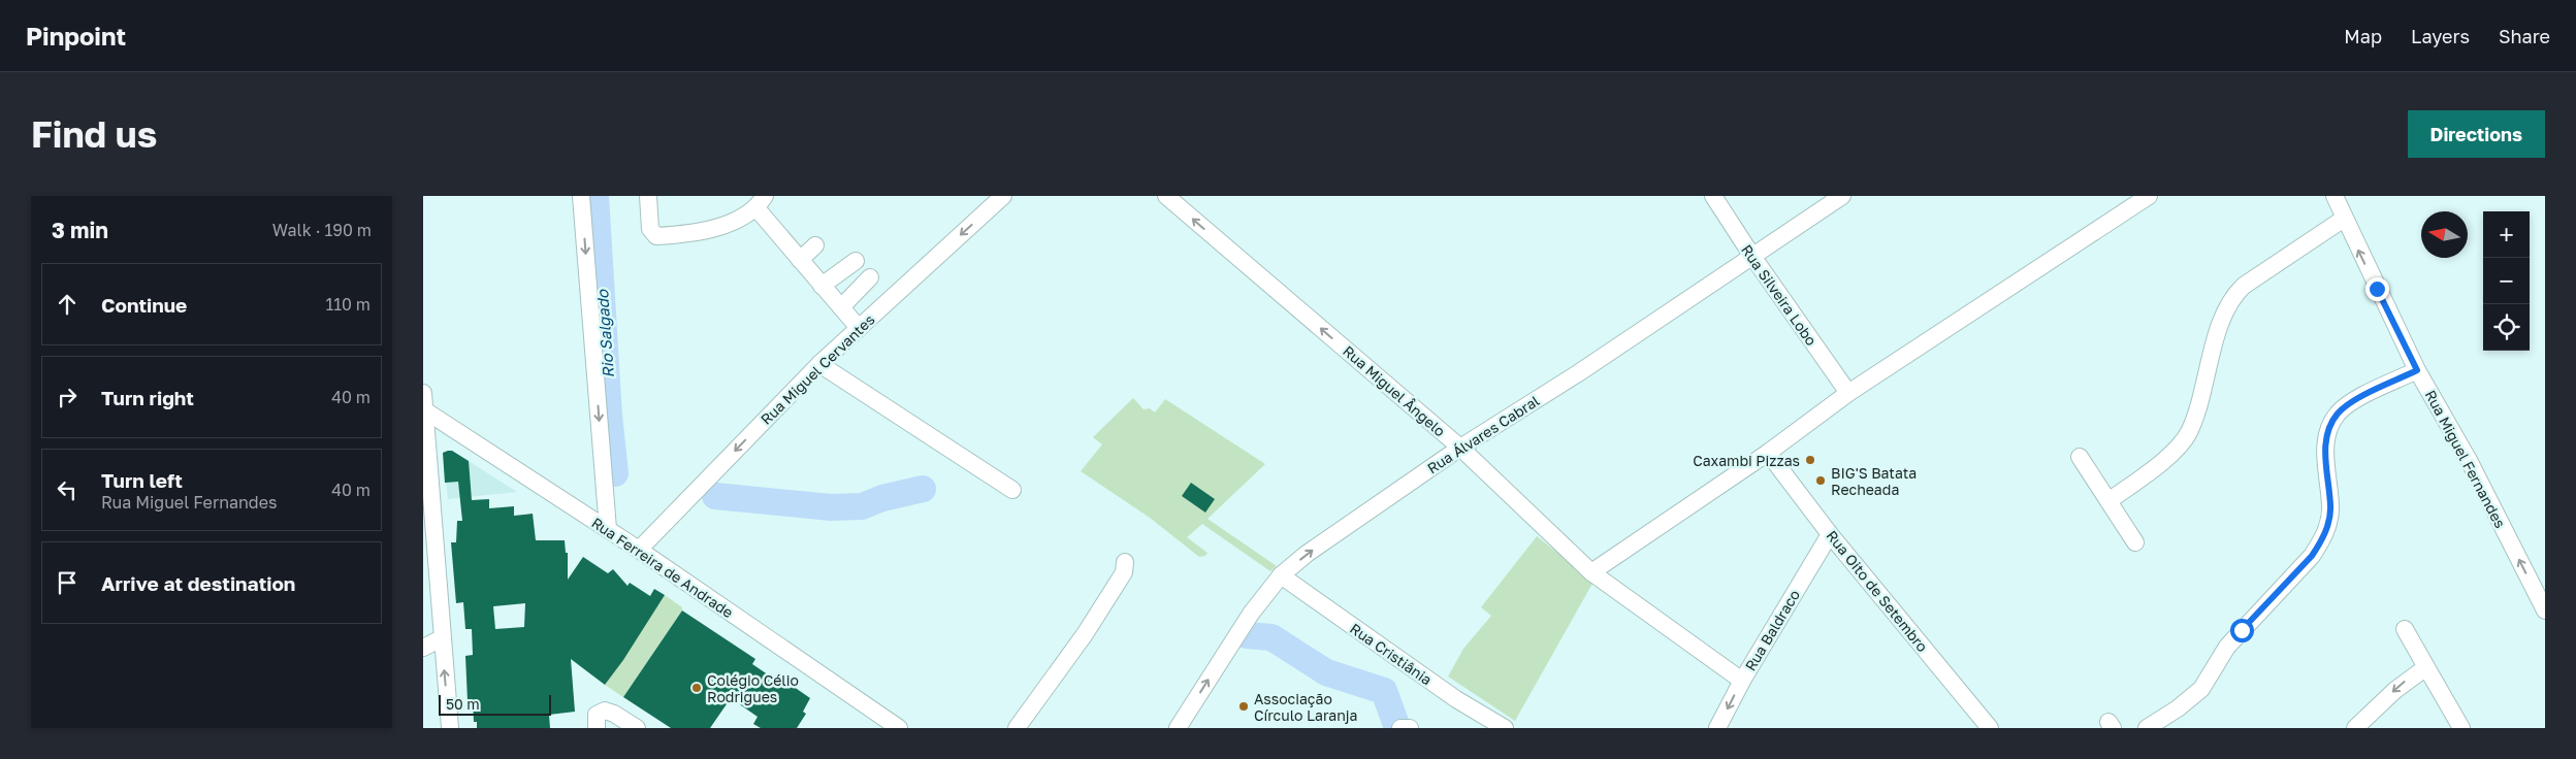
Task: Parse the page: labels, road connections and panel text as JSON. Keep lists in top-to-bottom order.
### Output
{
  "streets": {
    "street": [
      "Rua Silveira Lobo",
      "Rua Miguel Cervantes",
      "Rua Miguel Ângelo",
      "Rua Álvares Cabral",
      "Rua Miguel Fernandes",
      "Rua Ferreira de Andrade",
      "Rua Oito de Setembro",
      "Rua Baldraco",
      "Rua Cristiânia"
    ]
  },
  "crossings": [
    ["Rua Silveira Lobo", "Rua Álvares Cabral"],
    ["Rua Miguel Cervantes", "Rua Ferreira de Andrade"],
    ["Rua Miguel Ângelo", "Rua Álvares Cabral"],
    ["Rua Miguel Ângelo", "Rua Baldraco"],
    ["Rua Álvares Cabral", "Rua Cristiânia"],
    ["Rua Oito de Setembro", "Rua Baldraco"]
  ],
  "one_way": [
    "Rua Miguel Cervantes",
    "Rua Miguel Ângelo",
    "Rua Álvares Cabral",
    "Rua Miguel Fernandes"
  ],
  "water": ["Rio Salgado"],
  "places": [
    "Caxambi Pizzas",
    "BIG'S Batata Recheada",
    "Colégio Célio Rodrigues",
    "Associação Círculo Laranja"
  ],
  "scale_bar": "50 m",
  "north": "left",
  "page": {
    "header": "Pinpoint",
    "nav": ["Map", "Layers", "Share"],
    "buttons": "Directions",
    "title": "Find us",
    "heading": ["3 min", "Walk · 190 m"],
    "map_buttons": ["+", "−"],
    "list": [
      ["Continue", "110 m"],
      ["Turn right", "40 m"],
      ["Turn left", "Rua Miguel Fernandes", "40 m"],
      "Arrive at destination"
    ],
    "scale": "50 m"
  }
}
